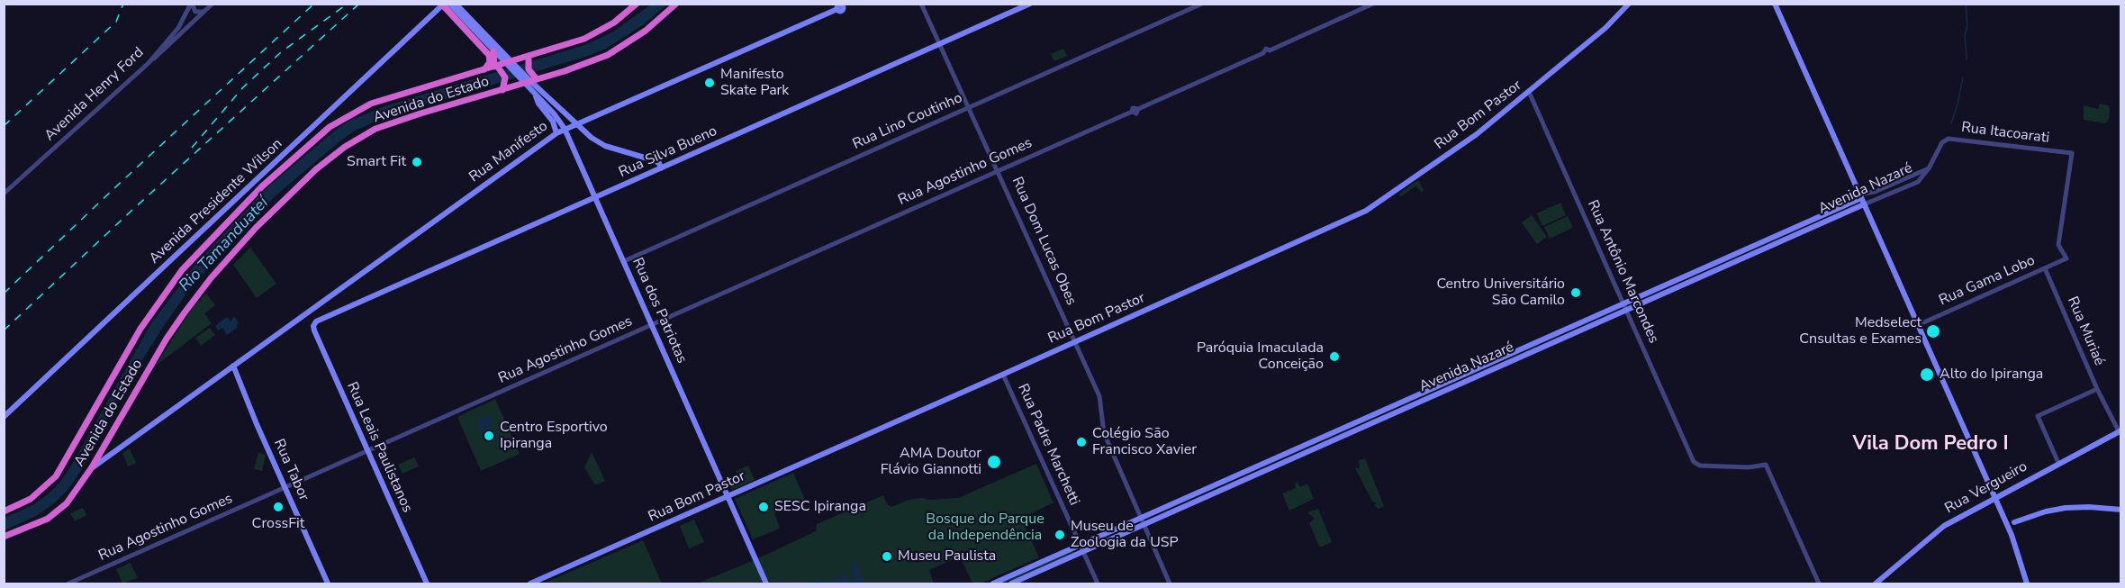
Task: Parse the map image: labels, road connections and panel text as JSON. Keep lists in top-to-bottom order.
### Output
{
  "streets": {
    "highway": ["Avenida do Estado"],
    "main road": [
      "Rua Bom Pastor",
      "Rua Manifesto",
      "Rua Silva Bueno",
      "Avenida Nazaré",
      "Avenida Presidente Wilson",
      "Rua dos Patriotas",
      "Rua Leais Paulistanos",
      "Rua Tabor",
      "Rua Vergueiro"
    ],
    "street": [
      "Avenida Henry Ford",
      "Rua Lino Coutinho",
      "Rua Itacoarati",
      "Rua Agostinho Gomes",
      "Rua Dom Lucas Obes",
      "Rua Antônio Marcondes",
      "Rua Gama Lobo",
      "Rua Muriaé",
      "Rua Padre Marchetti"
    ]
  },
  "crossings": [
    ["Avenida do Estado", "Rua dos Patriotas"],
    ["Rua Bom Pastor", "Rua Dom Lucas Obes"],
    ["Rua Bom Pastor", "Rua Antônio Marcondes"],
    ["Rua Bom Pastor", "Rua dos Patriotas"],
    ["Rua Bom Pastor", "Rua Padre Marchetti"],
    ["Rua Lino Coutinho", "Rua Dom Lucas Obes"],
    ["Rua Lino Coutinho", "Rua dos Patriotas"],
    ["Rua Itacoarati", "Avenida Nazaré"],
    ["Rua Itacoarati", "Rua Gama Lobo"],
    ["Rua Manifesto", "Rua dos Patriotas"],
    ["Rua Manifesto", "Rua Tabor"],
    ["Rua Silva Bueno", "Rua Dom Lucas Obes"],
    ["Rua Silva Bueno", "Rua dos Patriotas"],
    ["Rua Silva Bueno", "Rua Leais Paulistanos"],
    ["Rua Agostinho Gomes", "Rua Dom Lucas Obes"],
    ["Rua Agostinho Gomes", "Rua dos Patriotas"],
    ["Rua Agostinho Gomes", "Rua Leais Paulistanos"],
    ["Rua Agostinho Gomes", "Rua Tabor"],
    ["Avenida Nazaré", "Rua Dom Lucas Obes"],
    ["Avenida Nazaré", "Rua Antônio Marcondes"],
    ["Avenida Nazaré", "Rua Padre Marchetti"],
    ["Rua Gama Lobo", "Rua Muriaé"],
    ["Rua Muriaé", "Rua Vergueiro"]
  ],
  "districts": ["Vila Dom Pedro I"],
  "water": ["Rio Tamanduateí"],
  "parks": ["Bosque do Parque da Independência"],
  "places": [
    "Manifesto Skate Park",
    "Smart Fit",
    "Centro Universitário São Camilo",
    "Medselect Cnsultas e Exames",
    "Paróquia Imaculada Conceição",
    "Alto do Ipiranga",
    "Centro Esportivo Ipiranga",
    "Colégio São Francisco Xavier",
    "AMA Doutor Flávio Giannotti",
    "CrossFit",
    "SESC Ipiranga",
    "Museu de Zoologia da USP",
    "Museu Paulista"
  ]
}
